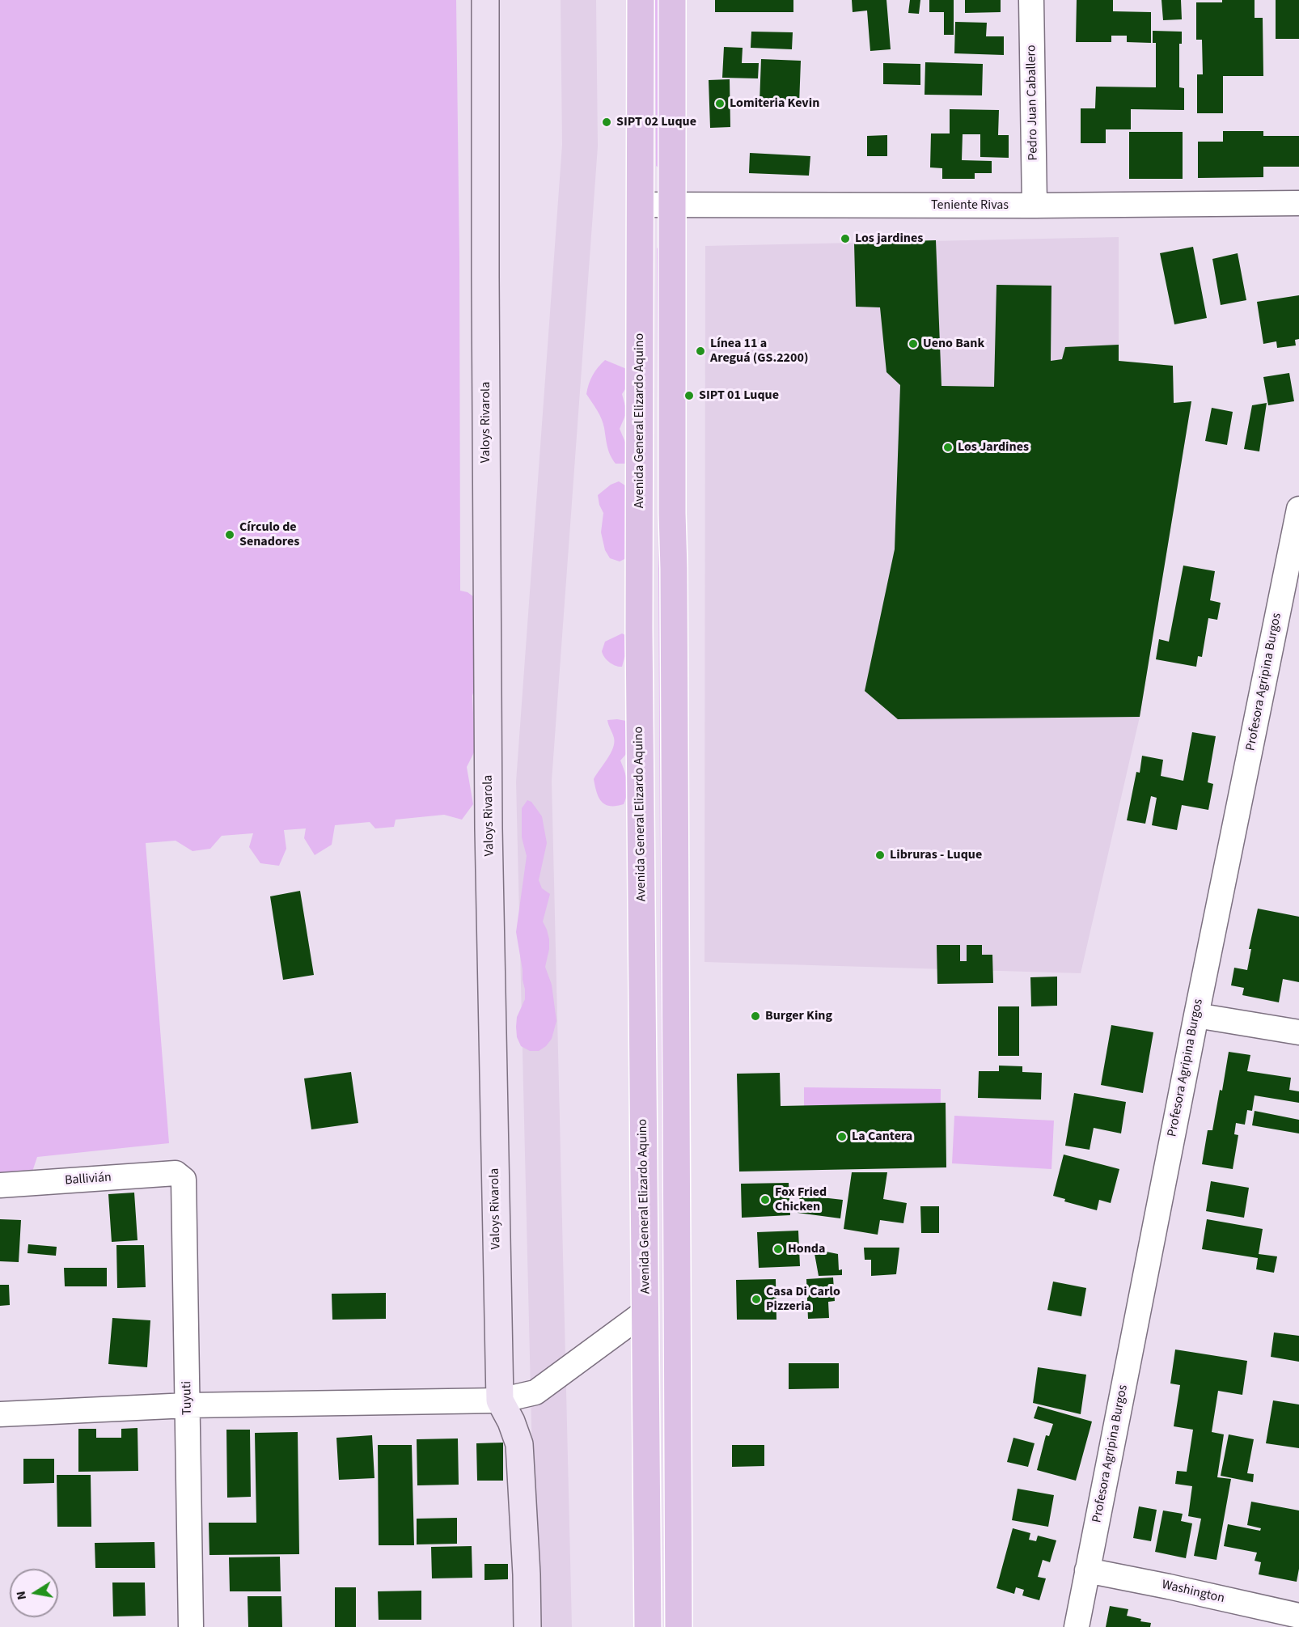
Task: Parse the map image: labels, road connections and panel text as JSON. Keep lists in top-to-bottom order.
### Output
{
  "streets": {
    "main road": ["Avenida General Elizardo Aquino"],
    "street": [
      "Pedro Juan Caballero",
      "Teniente Rivas",
      "Valoys Rivarola",
      "Profesora Agripina Burgos",
      "Ballivián",
      "Tuyuti",
      "Washington"
    ]
  },
  "crossings": [
    ["Pedro Juan Caballero", "Teniente Rivas"],
    ["Teniente Rivas", "Avenida General Elizardo Aquino"],
    ["Profesora Agripina Burgos", "Washington"],
    ["Ballivián", "Tuyuti"]
  ],
  "places": [
    "Lomiteria Kevin",
    "SIPT 02 Luque",
    "Los jardines",
    "Ueno Bank",
    "Línea 11 a Areguá (GS.2200)",
    "SIPT 01 Luque",
    "Los Jardines",
    "Círculo de Senadores",
    "Libruras - Luque",
    "Burger King",
    "La Cantera",
    "Fox Fried Chicken",
    "Honda",
    "Casa Di Carlo Pizzeria"
  ],
  "north": "left"
}
